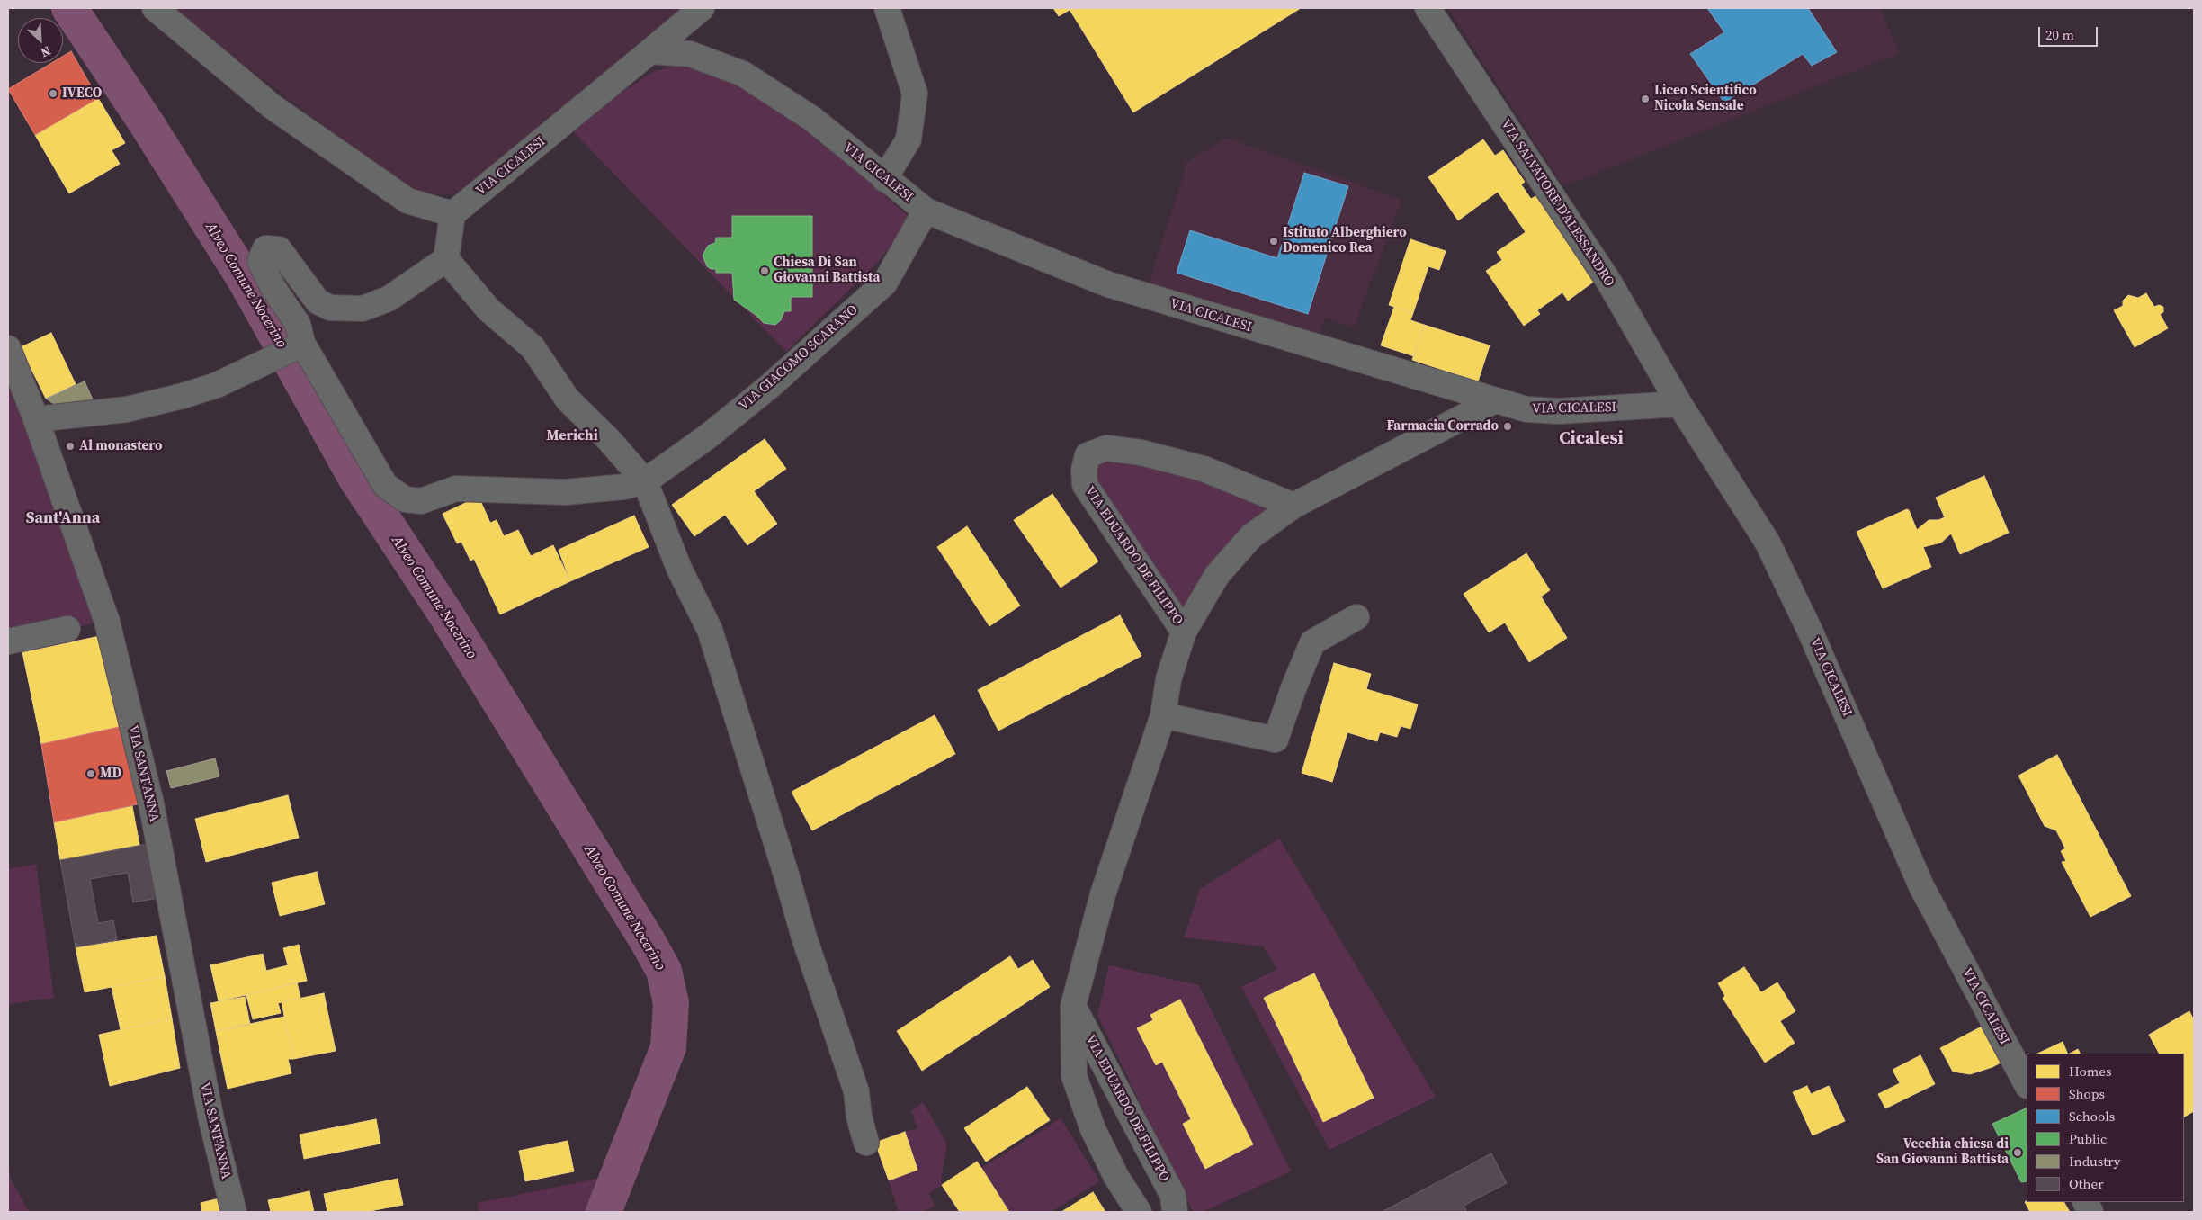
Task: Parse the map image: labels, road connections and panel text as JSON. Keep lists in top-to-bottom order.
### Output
{
  "streets": {
    "main road": ["VIA SANT'ANNA"],
    "street": [
      "VIA CICALESI",
      "VIA SALVATORE D'ALESSANDRO",
      "VIA GIACOMO SCARANO",
      "VIA EDUARDO DE FILIPPO"
    ]
  },
  "crossings": [
    ["VIA CICALESI", "VIA SALVATORE D'ALESSANDRO"],
    ["VIA CICALESI", "VIA GIACOMO SCARANO"],
    ["VIA CICALESI", "VIA EDUARDO DE FILIPPO"]
  ],
  "districts": ["Merichi", "Cicalesi", "Sant'Anna"],
  "water": ["Alveo Comune Nocerino"],
  "places": [
    "IVECO",
    "Liceo Scientifico Nicola Sensale",
    "Istituto Alberghiero Domenico Rea",
    "Chiesa Di San Giovanni Battista",
    "Farmacia Corrado",
    "Al monastero",
    "MD",
    "Vecchia chiesa di San Giovanni Battista"
  ],
  "legend": [
    "Homes",
    "Shops",
    "Schools",
    "Public",
    "Industry",
    "Other"
  ],
  "scale_bar": "20 m",
  "north": "bottom right"
}
